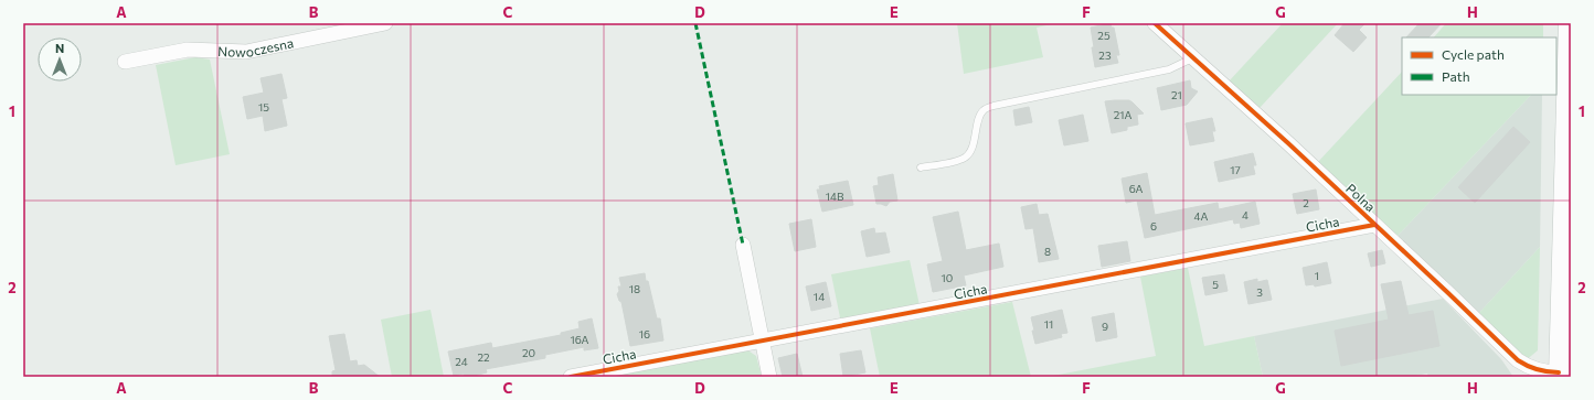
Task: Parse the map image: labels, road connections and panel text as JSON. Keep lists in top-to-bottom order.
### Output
{
  "streets": {
    "street": ["Nowoczesna", "Polna", "Cicha"]
  },
  "crossings": [
    ["Polna", "Cicha"]
  ],
  "house_numbers": [
    "25",
    "23",
    "21",
    "15",
    "21A",
    "17",
    "6A",
    "14B",
    "2",
    "4",
    "4A",
    "6",
    "8",
    "1",
    "10",
    "5",
    "18",
    "3",
    "14",
    "11",
    "9",
    "16",
    "16A",
    "20",
    "22",
    "24"
  ],
  "legend": ["Cycle path", "Path"],
  "north": "top",
  "grid": {
    "columns": [
      "A",
      "B",
      "C",
      "D",
      "E",
      "F",
      "G",
      "H"
    ],
    "rows": ["1", "2"]
  }
}
